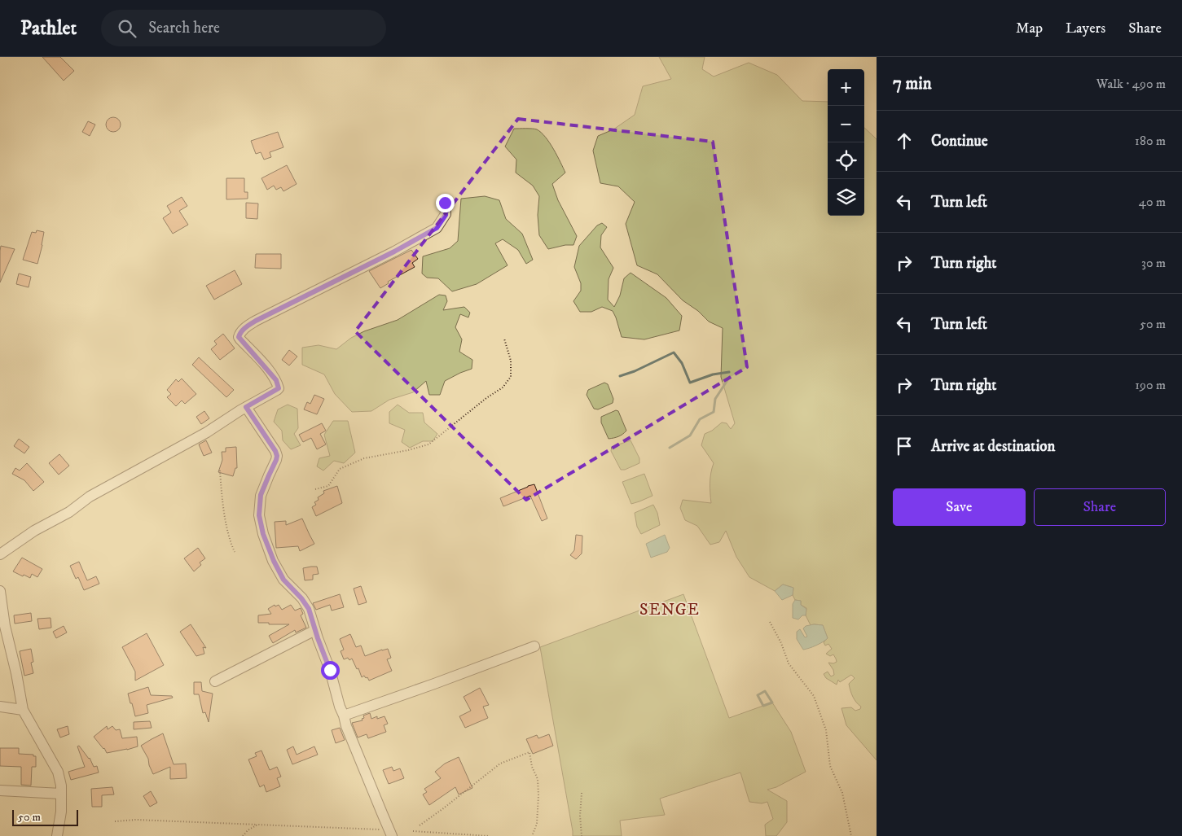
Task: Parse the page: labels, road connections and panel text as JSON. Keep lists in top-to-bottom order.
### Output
{
  "districts": ["SENGE"],
  "scale_bar": "50 m",
  "page": {
    "header": "Pathlet",
    "search": "Search here",
    "nav": ["Map", "Layers", "Share"],
    "heading": ["7 min", "Walk · 490 m"],
    "map_buttons": ["+", "−"],
    "list": [
      ["Continue", "180 m"],
      ["Turn left", "40 m"],
      ["Turn right", "30 m"],
      ["Turn left", "50 m"],
      ["Turn right", "190 m"],
      "Arrive at destination"
    ],
    "buttons": ["Save", "Share"],
    "scale": "50 m"
  }
}
